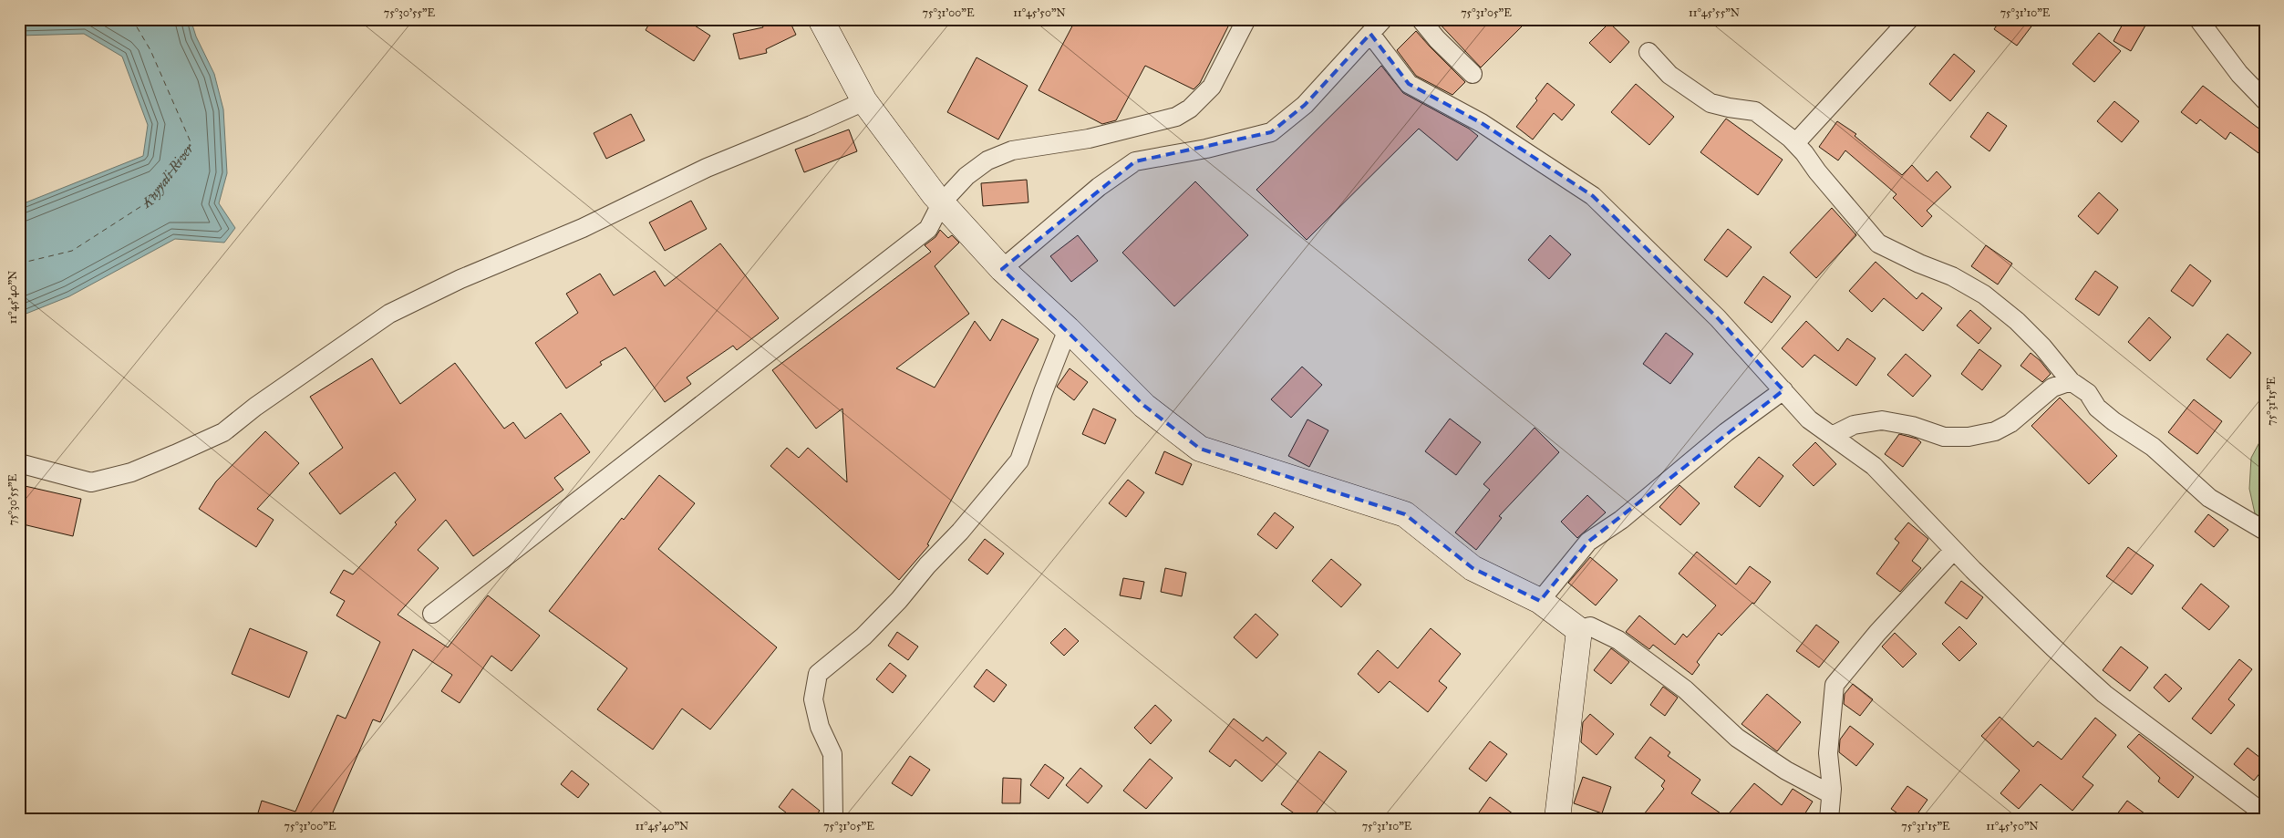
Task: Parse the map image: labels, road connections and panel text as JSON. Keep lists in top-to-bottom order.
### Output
{
  "water": ["Kuyyali River"],
  "coordinates": [
    "75°30'55\"E",
    "75°31'00\"E",
    "11°45'50\"N",
    "75°31'05\"E",
    "11°45'55\"N",
    "75°31'10\"E",
    "11°45'40\"N",
    "75°31'15\"E"
  ]
}
